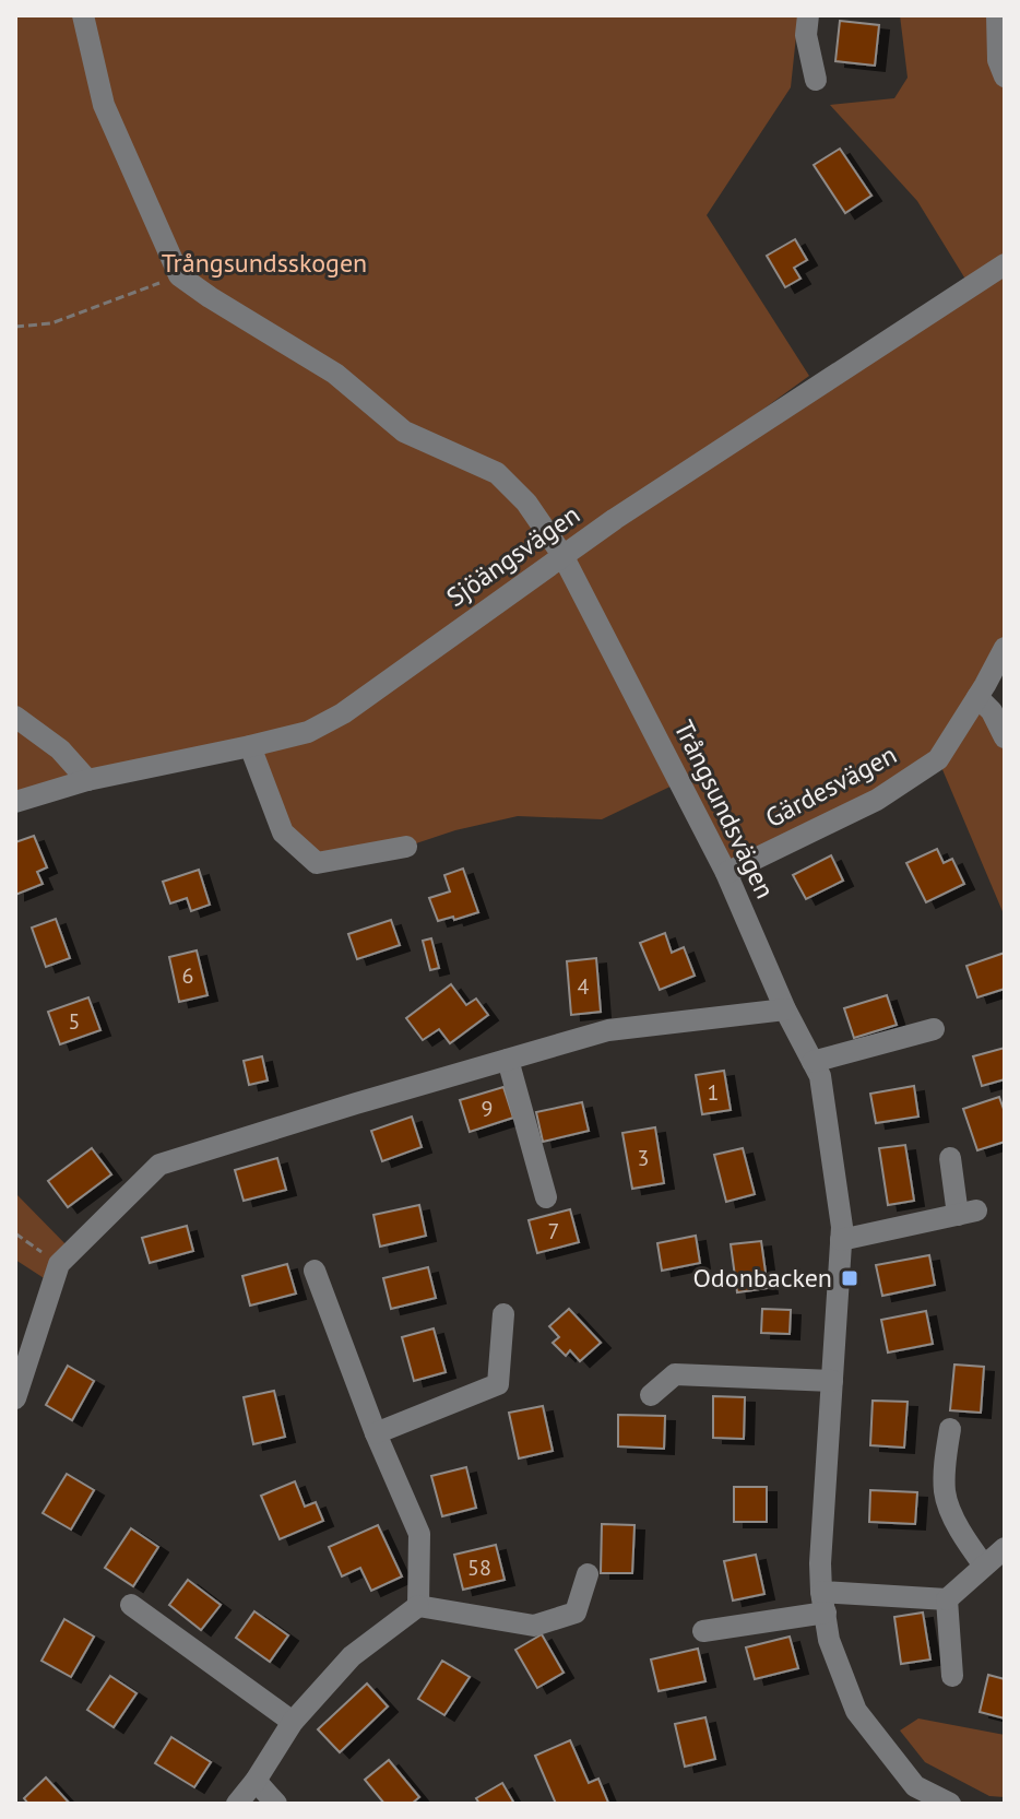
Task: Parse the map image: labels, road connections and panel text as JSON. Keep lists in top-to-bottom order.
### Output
{
  "streets": {
    "street": ["Sjöängsvägen", "Gärdesvägen", "Trångsundsvägen"]
  },
  "crossings": [
    ["Sjöängsvägen", "Trångsundsvägen"],
    ["Gärdesvägen", "Trångsundsvägen"]
  ],
  "parks": ["Trångsundsskogen"],
  "places": {
    "transit": ["Odonbacken"]
  },
  "house_numbers": [
    "6",
    "4",
    "5",
    "1",
    "9",
    "3",
    "7",
    "58"
  ]
}
